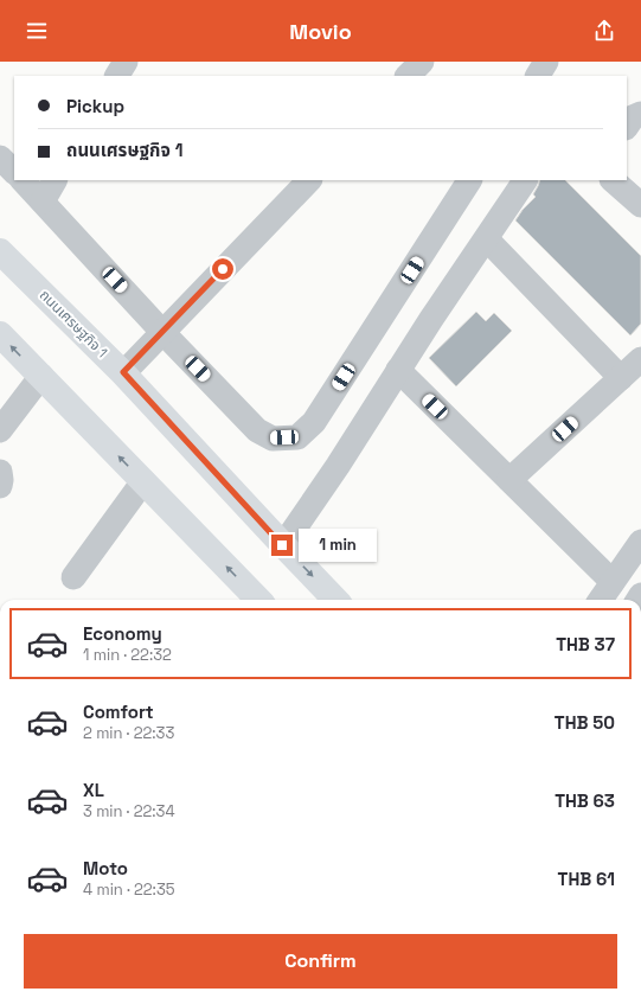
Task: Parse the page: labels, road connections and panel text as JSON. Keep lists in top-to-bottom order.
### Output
{
  "streets": {
    "main road": ["ถนนเศรษฐกิจ 1"]
  },
  "page": {
    "header": "Movio",
    "banner": ["Pickup", "ถนนเศรษฐกิจ 1"],
    "bubble": "1 min",
    "list": [
      {
        "name": "Economy",
        "note": "1 min · 22:32",
        "value": "THB 37"
      },
      {
        "name": "Comfort",
        "note": "2 min · 22:33",
        "value": "THB 50"
      },
      {
        "name": "XL",
        "note": "3 min · 22:34",
        "value": "THB 63"
      },
      {
        "name": "Moto",
        "note": "4 min · 22:35",
        "value": "THB 61"
      }
    ],
    "buttons": "Confirm"
  }
}
